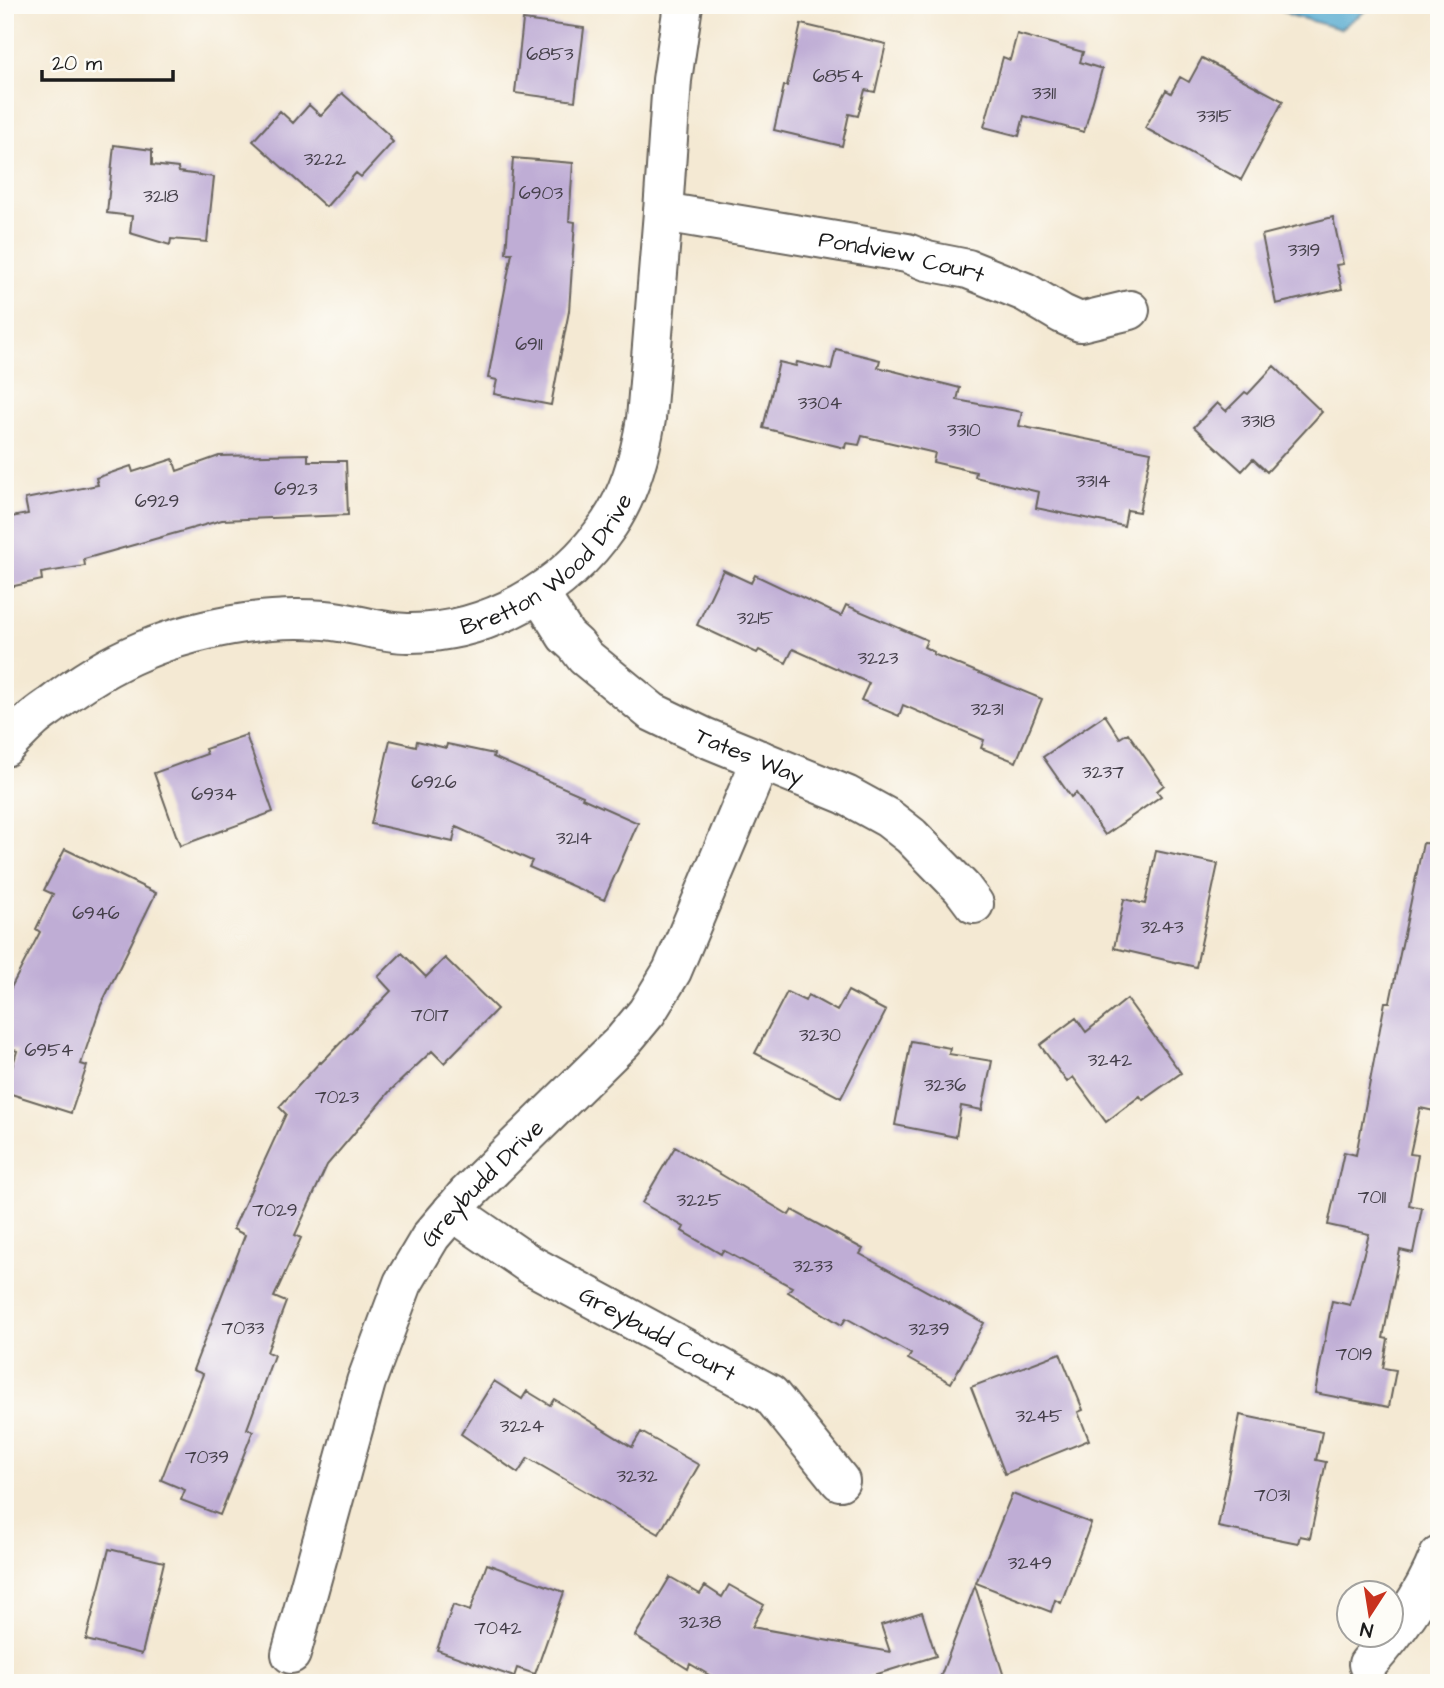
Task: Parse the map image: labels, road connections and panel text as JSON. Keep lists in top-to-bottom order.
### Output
{
  "streets": {
    "street": [
      "Pondview Court",
      "Bretton Wood Drive",
      "Tates Way",
      "Greybudd Drive",
      "Greybudd Court"
    ]
  },
  "crossings": [
    ["Pondview Court", "Bretton Wood Drive"],
    ["Bretton Wood Drive", "Tates Way"],
    ["Tates Way", "Greybudd Drive"],
    ["Greybudd Drive", "Greybudd Court"]
  ],
  "house_numbers": [
    "6853",
    "6854",
    "3311",
    "3315",
    "3222",
    "6903",
    "3218",
    "3319",
    "6911",
    "3304",
    "3318",
    "3310",
    "3314",
    "6923",
    "6929",
    "3215",
    "3223",
    "3231",
    "3237",
    "6926",
    "6934",
    "3214",
    "6946",
    "3243",
    "7017",
    "3230",
    "6954",
    "3242",
    "3236",
    "7023",
    "7011",
    "3225",
    "7029",
    "3233",
    "7033",
    "3239",
    "7019",
    "3245",
    "3224",
    "7039",
    "3232",
    "7031",
    "3249",
    "3238",
    "7042"
  ],
  "scale_bar": "20 m",
  "north": "bottom"
}
